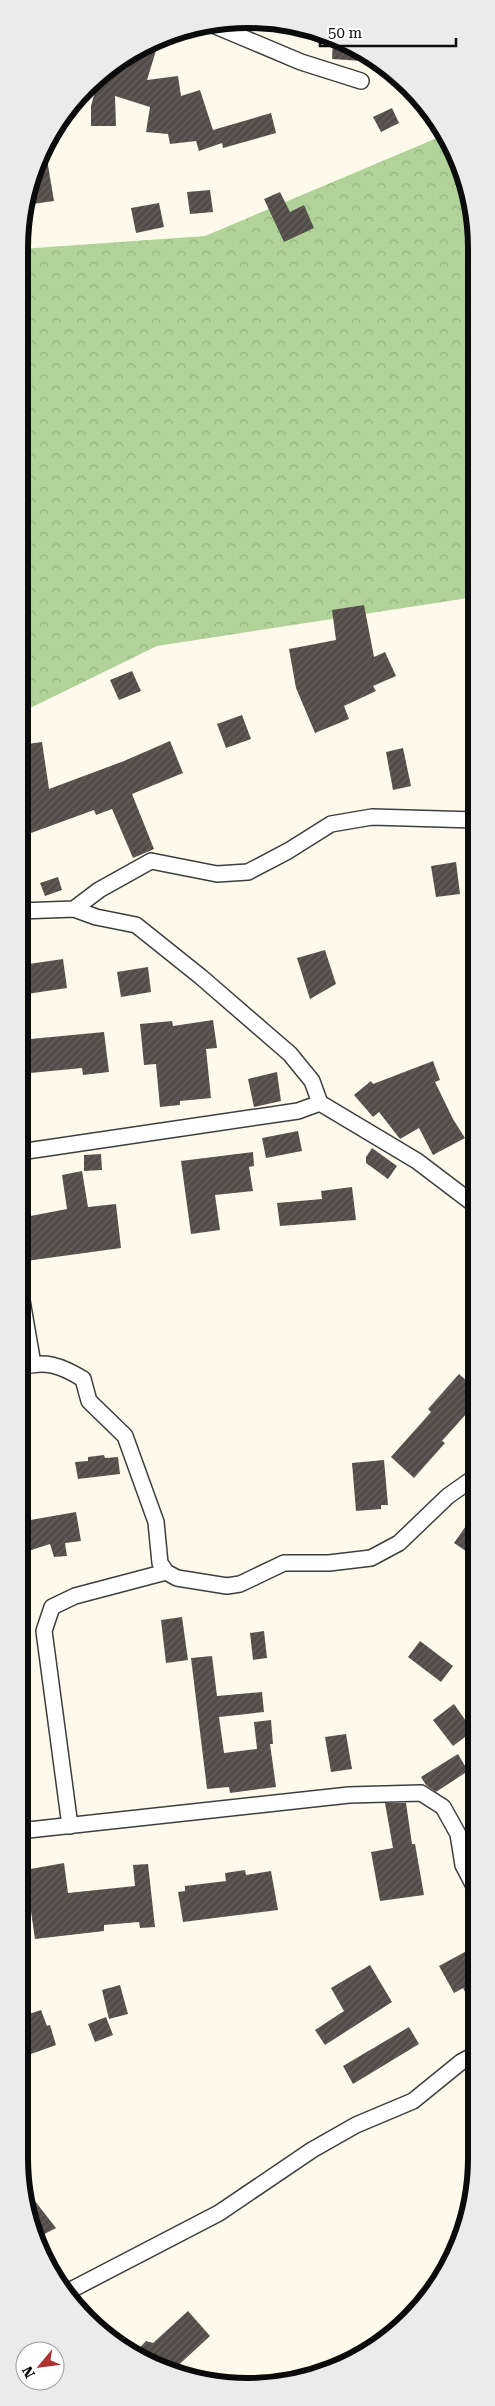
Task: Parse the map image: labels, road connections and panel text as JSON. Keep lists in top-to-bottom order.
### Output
{
  "scale_bar": "50 m",
  "north": "bottom left"
}
